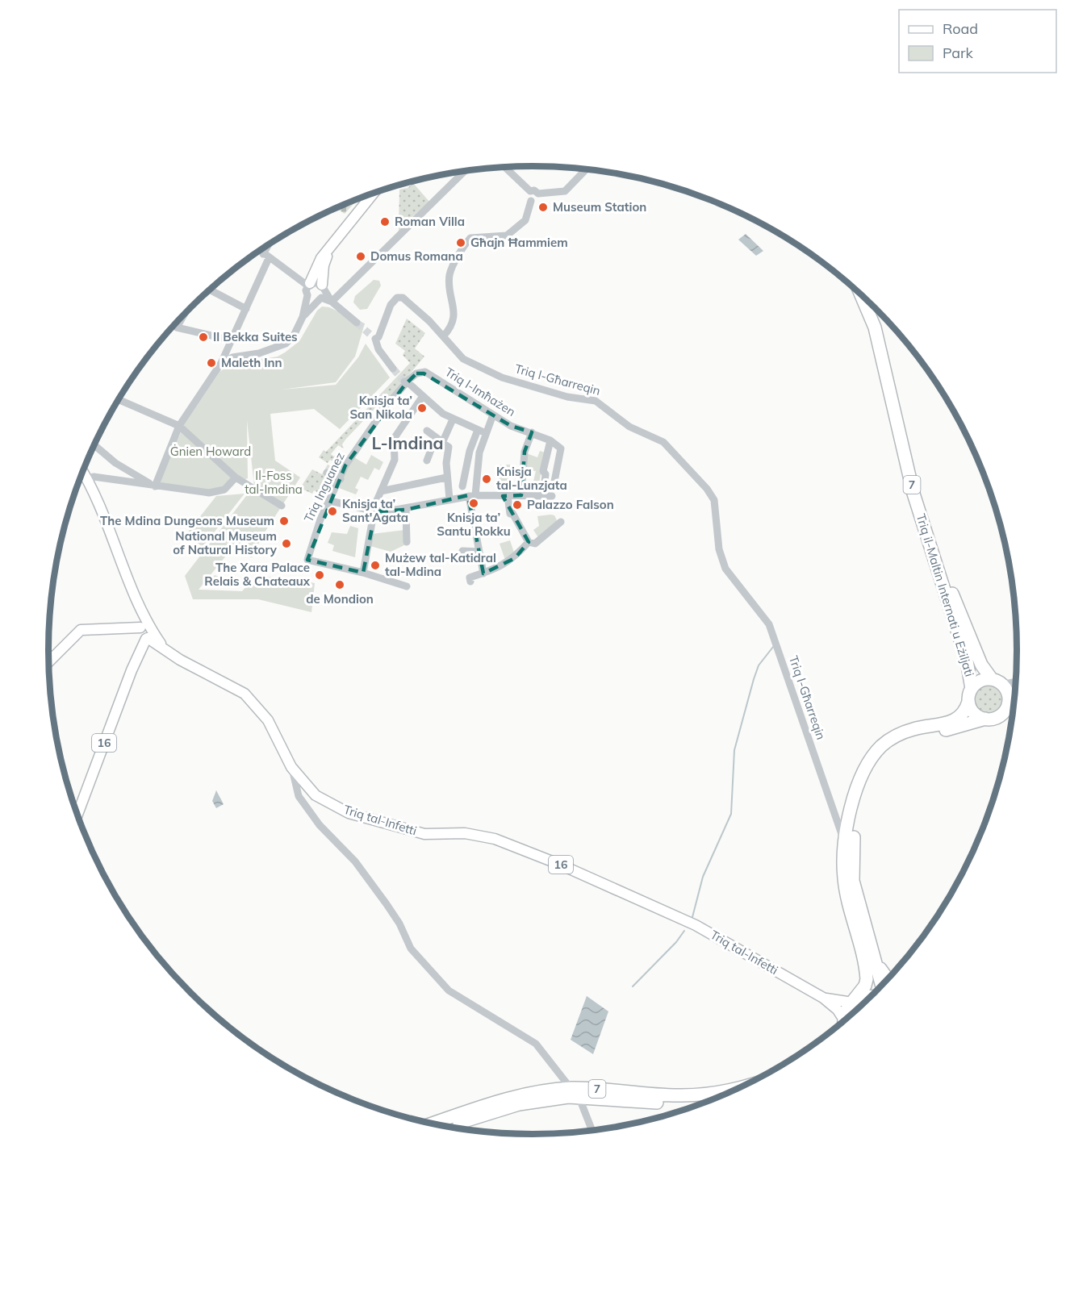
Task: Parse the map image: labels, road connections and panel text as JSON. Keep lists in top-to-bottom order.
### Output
{
  "streets": {
    "highway": ["7", "Triq il-Maltin Internati u Eżiljati"],
    "main road": ["16", "Triq tal-Infetti"],
    "street": ["Triq l-Għarreqin", "Triq l-Imħażen", "Triq Inguanez"]
  },
  "crossings": [
    ["Triq l-Għarreqin", "7"],
    ["Triq l-Imħażen", "Triq Inguanez"],
    ["7", "Triq il-Maltin Internati u Eżiljati"],
    ["7", "Triq tal-Infetti"],
    ["16", "Triq tal-Infetti"]
  ],
  "districts": ["L-Imdina"],
  "parks": ["Ġnien Howard", "Il-Foss tal-Imdina"],
  "places": [
    "Museum Station",
    "Roman Villa",
    "Għajn Ħammiem",
    "Domus Romana",
    "Il Bekka Suites",
    "Maleth Inn",
    "Knisja ta’ San Nikola",
    "Knisja tal-Lunzjata",
    "Knisja ta’ Santu Rokku",
    "Palazzo Falson",
    "Knisja ta’ Sant'Agata",
    "The Mdina Dungeons Museum",
    "National Museum of Natural History",
    "Mużew tal-Katidral tal-Mdina",
    "The Xara Palace Relais & Chateaux",
    "de Mondion"
  ],
  "legend": ["Road", "Park"]
}
